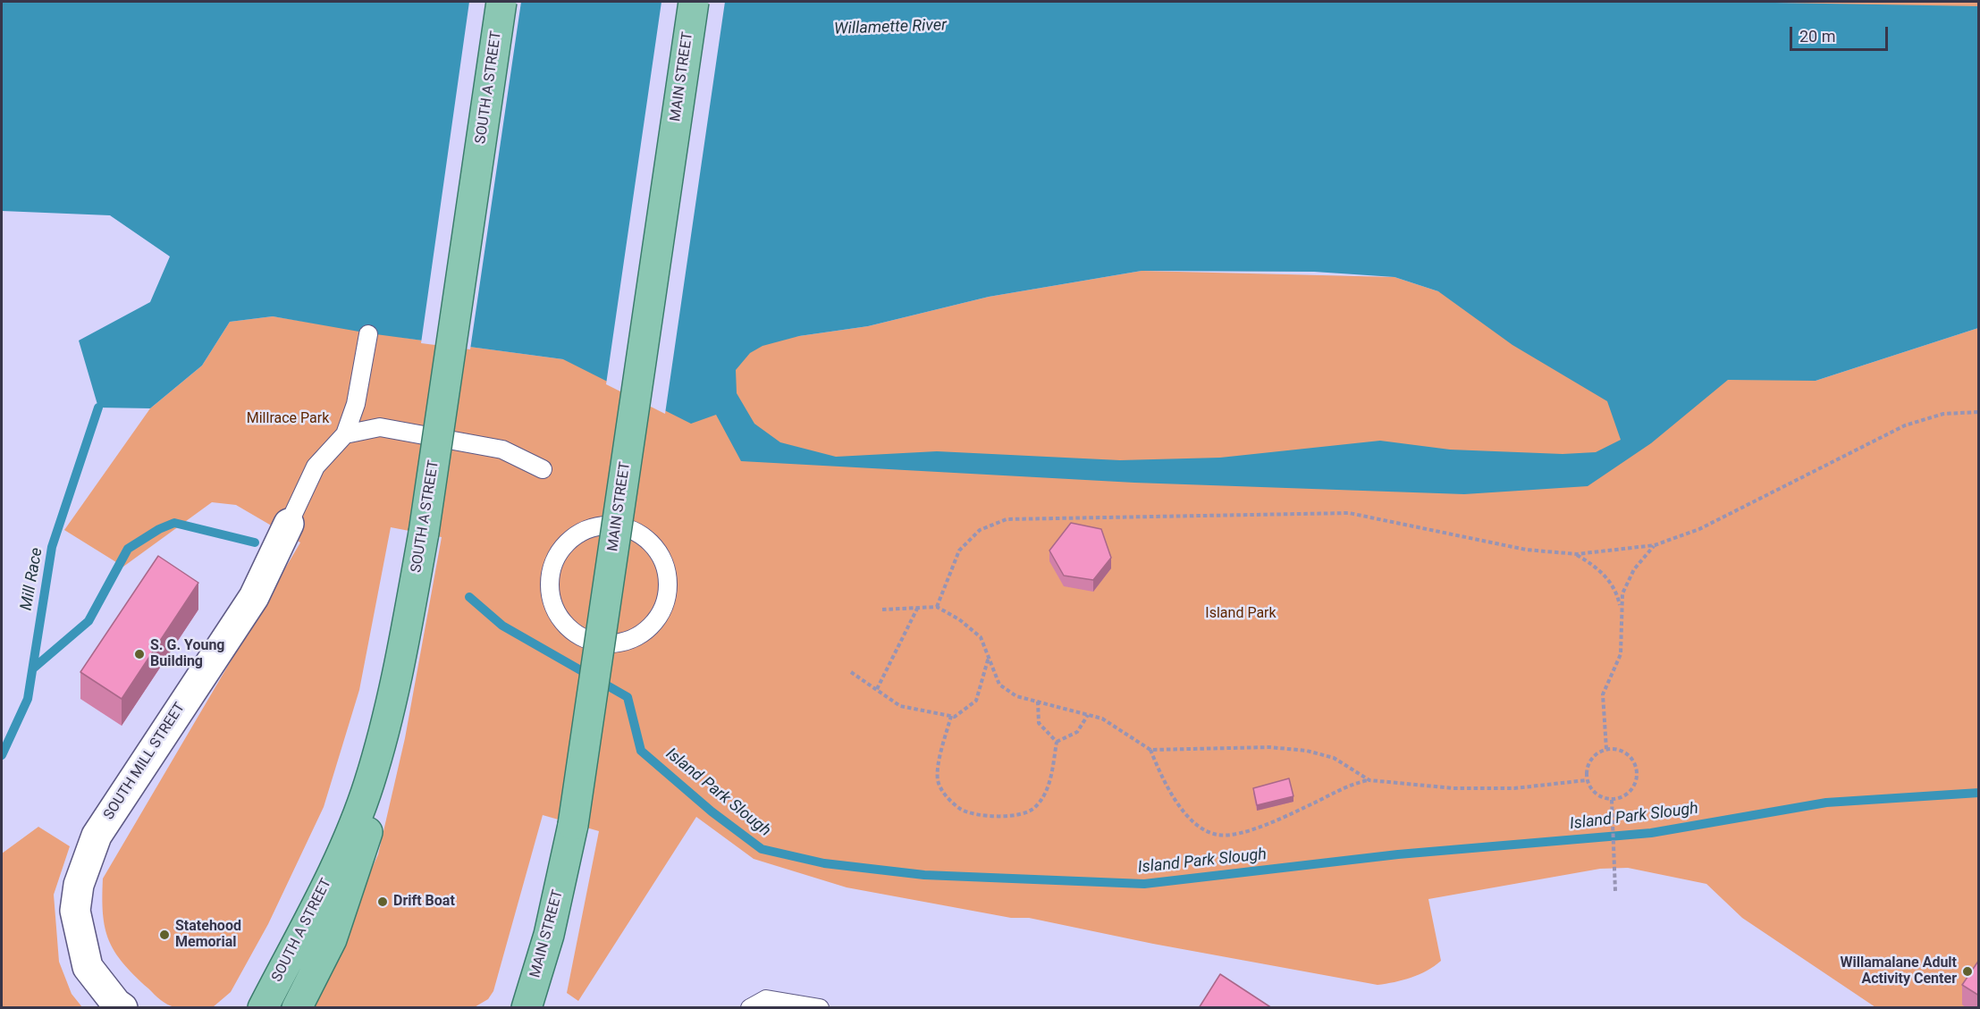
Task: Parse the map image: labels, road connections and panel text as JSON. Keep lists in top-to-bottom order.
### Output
{
  "streets": {
    "main road": ["MAIN STREET", "SOUTH A STREET"],
    "street": ["SOUTH MILL STREET"]
  },
  "water": ["Willamette River", "Mill Race", "Island Park Slough"],
  "parks": ["Millrace Park", "Island Park"],
  "places": [
    "S. G. Young Building",
    "Drift Boat",
    "Statehood Memorial",
    "Willamalane Adult Activity Center"
  ],
  "scale_bar": "20 m"
}
